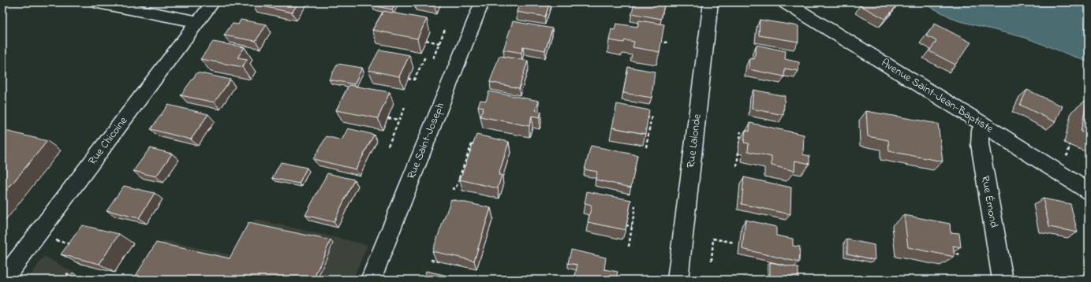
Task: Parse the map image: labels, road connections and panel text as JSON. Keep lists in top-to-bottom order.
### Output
{
  "streets": {
    "street": [
      "Avenue Saint-Jean-Baptiste",
      "Rue Chicoine",
      "Rue Saint-Joseph",
      "Rue Lalonde",
      "Rue Émond"
    ]
  },
  "crossings": [
    ["Avenue Saint-Jean-Baptiste", "Rue Émond"]
  ]
}
